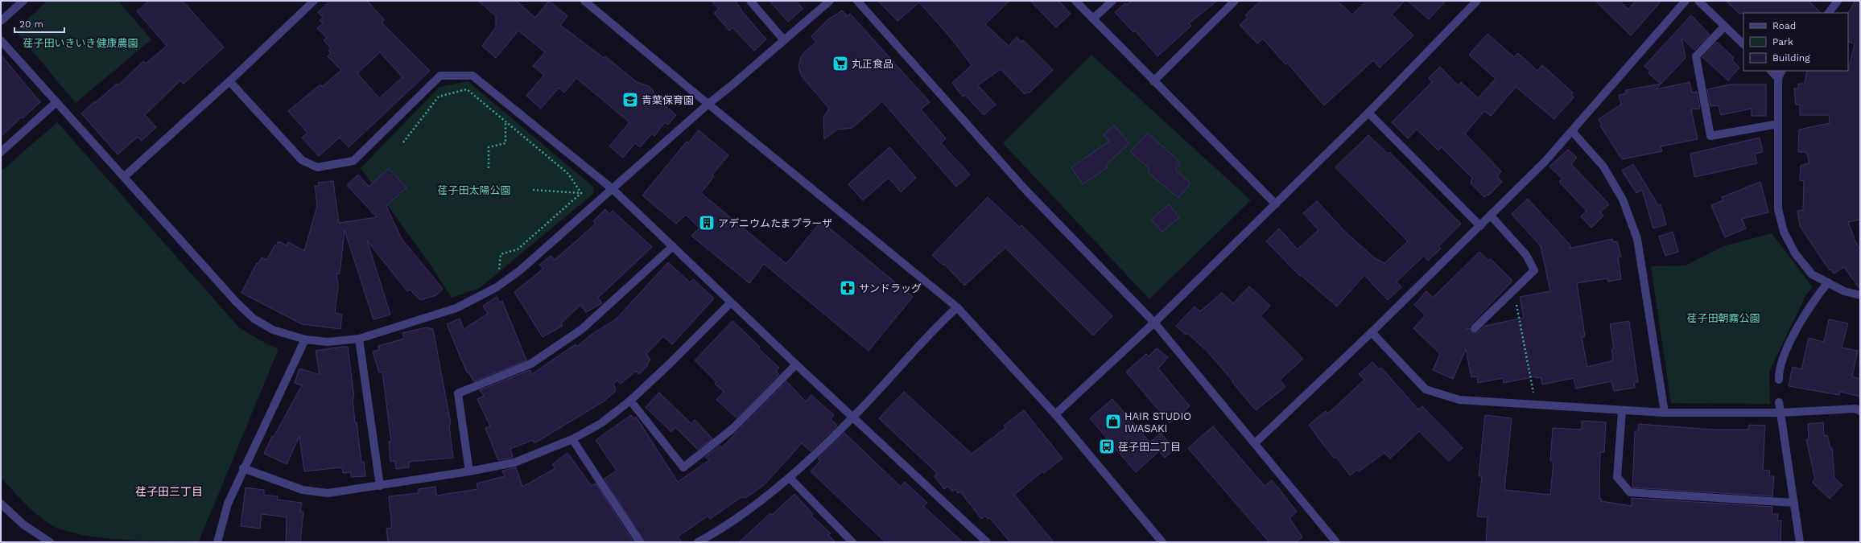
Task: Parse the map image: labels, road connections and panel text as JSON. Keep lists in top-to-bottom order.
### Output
{
  "districts": ["荏子田三丁目"],
  "parks": ["荏子田いきいき健康農園", "荏子田太陽公園", "荏子田朝霧公園"],
  "places": {
    "supermarket": ["丸正食品"],
    "school or university": ["青葉保育園"],
    "building": ["アデニウムたまプラーザ"],
    "pharmacy": ["サンドラッグ"],
    "shop": ["HAIR STUDIO IWASAKI"],
    "bus stop": ["荏子田二丁目"]
  },
  "legend": ["Road", "Park", "Building"],
  "scale_bar": "20 m"
}
